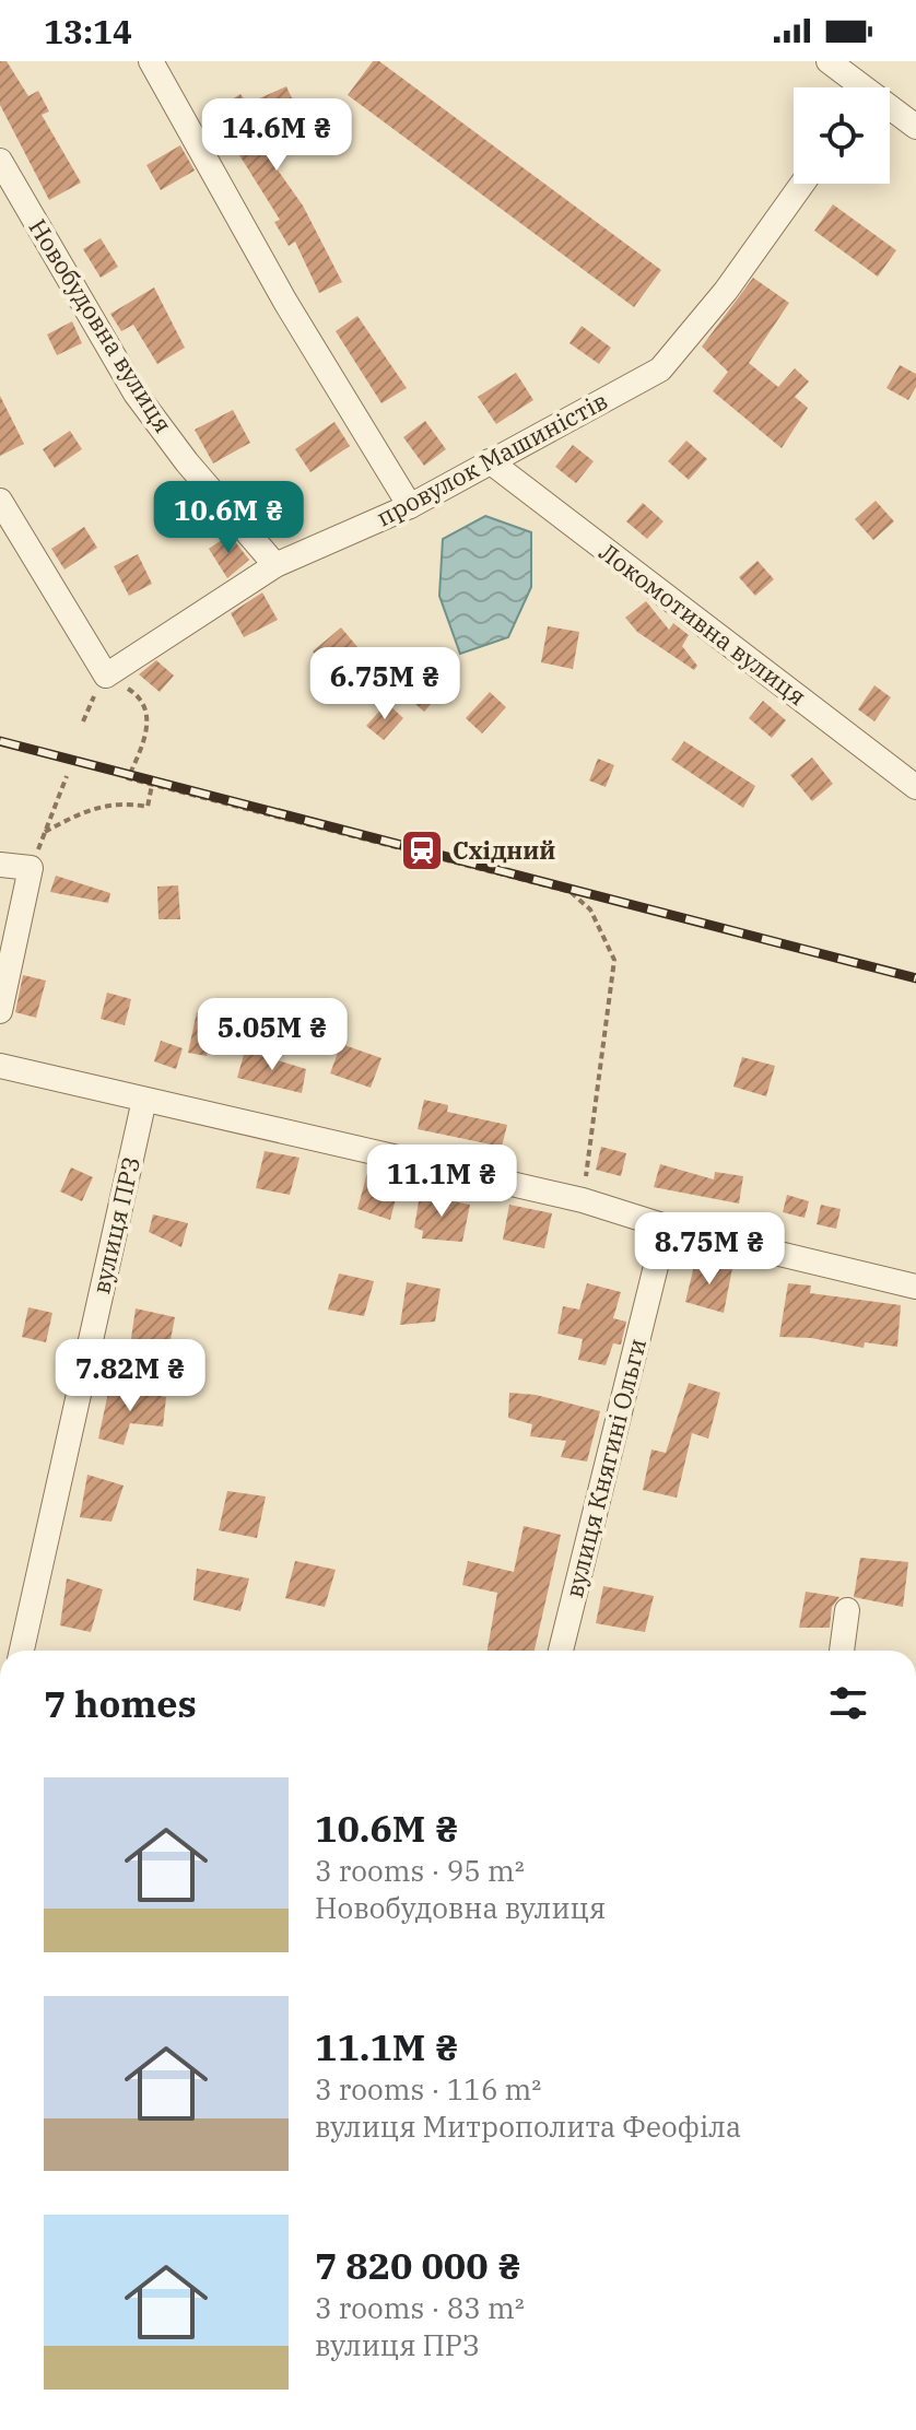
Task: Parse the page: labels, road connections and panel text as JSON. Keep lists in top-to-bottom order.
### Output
{
  "streets": {
    "street": [
      "Новобудовна вулиця",
      "провулок Машиністів",
      "Локомотивна вулиця",
      "вулиця ПРЗ",
      "вулиця Княгині Ольги"
    ]
  },
  "crossings": [
    ["Новобудовна вулиця", "провулок Машиністів"],
    ["провулок Машиністів", "Локомотивна вулиця"]
  ],
  "places": {
    "station": ["Східний"]
  },
  "page": {
    "status": "13:14",
    "price": [
      "14.6M ₴",
      "10.6M ₴",
      "6.75M ₴",
      "5.05M ₴",
      "11.1M ₴",
      "8.75M ₴",
      "7.82M ₴"
    ],
    "heading": "7 homes",
    "list": [
      {
        "name": "10.6M ₴",
        "note": "3 rooms · 95 m² · Новобудовна вулиця"
      },
      {
        "name": "11.1M ₴",
        "note": "3 rooms · 116 m² · вулиця Митрополита Феофіла"
      },
      {
        "name": "7 820 000 ₴",
        "note": "3 rooms · 83 m² · вулиця ПРЗ"
      }
    ]
  }
}
